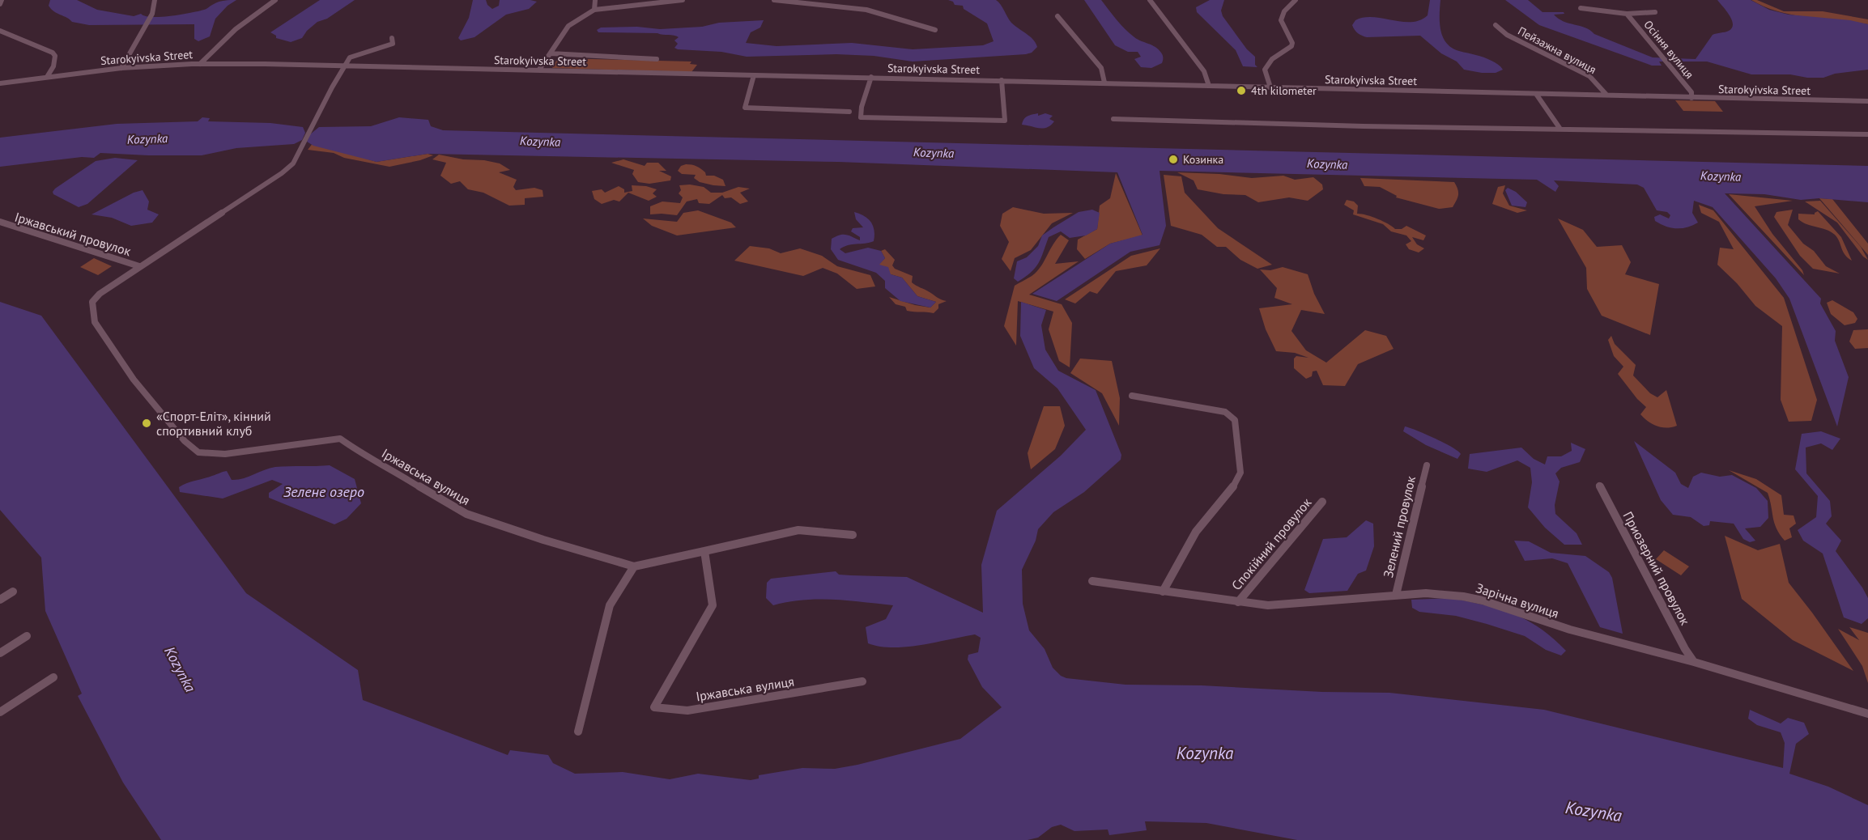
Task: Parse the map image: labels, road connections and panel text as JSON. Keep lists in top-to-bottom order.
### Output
{
  "streets": {
    "street": [
      "Осіння вулиця",
      "Пейзажна вулиця",
      "Starokyivska Street",
      "Іржавський провулок",
      "Іржавська вулиця",
      "Зелений провулок",
      "Спокійний провулок",
      "Приозерний провулок",
      "Зарічна вулиця"
    ]
  },
  "crossings": [
    ["Осіння вулиця", "Starokyivska Street"],
    ["Пейзажна вулиця", "Starokyivska Street"],
    ["Starokyivska Street", "Іржавська вулиця"],
    ["Іржавський провулок", "Іржавська вулиця"],
    ["Зелений провулок", "Зарічна вулиця"],
    ["Спокійний провулок", "Зарічна вулиця"],
    ["Приозерний провулок", "Зарічна вулиця"]
  ],
  "water": ["Kozynka", "Зелене озеро"],
  "places": ["4th kilometer", "Козинка", "«Спорт-Еліт», кінний спортивний клуб"]
}
